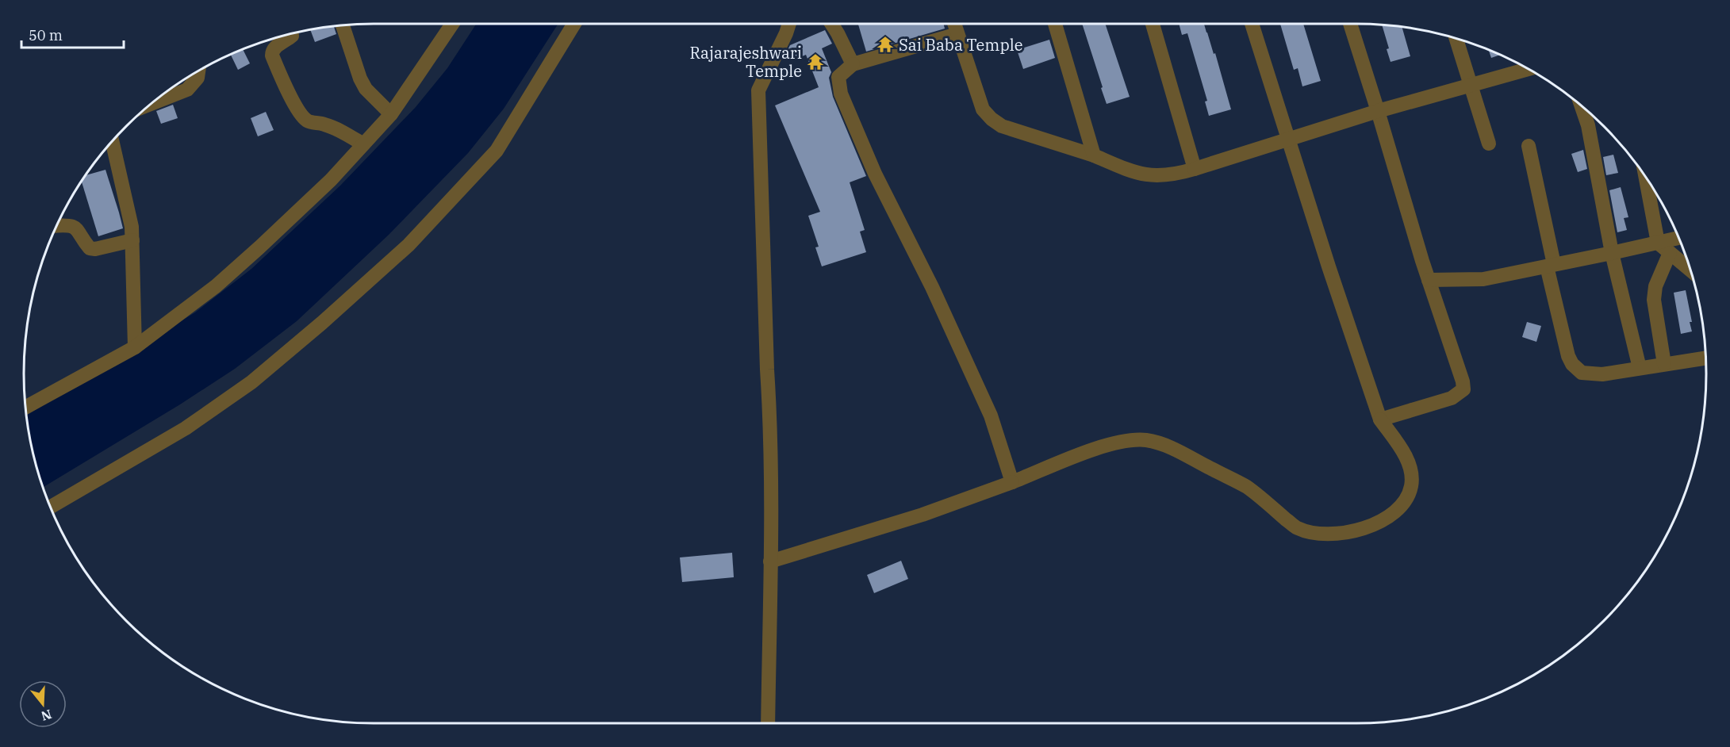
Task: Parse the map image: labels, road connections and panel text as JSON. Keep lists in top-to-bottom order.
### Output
{
  "places": {
    "temple": ["Sai Baba Temple", "Rajarajeshwari Temple"]
  },
  "scale_bar": "50 m",
  "north": "bottom"
}
